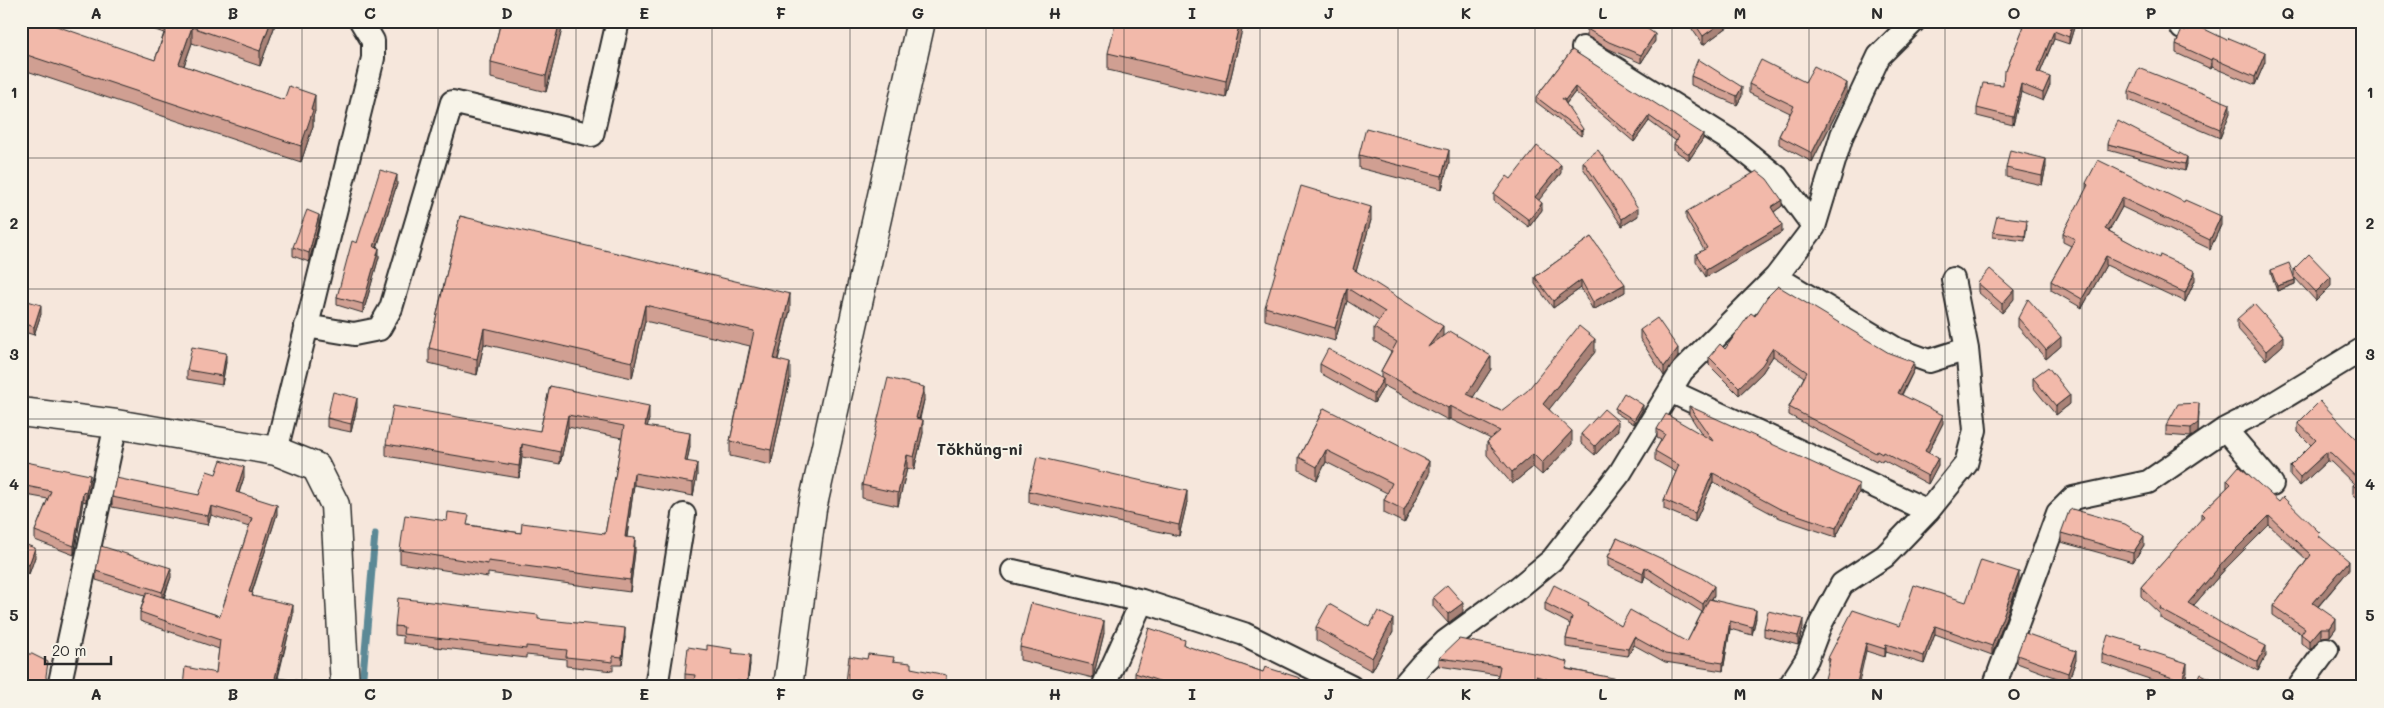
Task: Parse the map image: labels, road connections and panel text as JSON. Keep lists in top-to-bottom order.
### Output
{
  "districts": ["Tŏkhŭng-ni"],
  "scale_bar": "20 m",
  "grid": {
    "columns": [
      "A",
      "B",
      "C",
      "D",
      "E",
      "F",
      "G",
      "H",
      "I",
      "J",
      "K",
      "L",
      "M",
      "N",
      "O",
      "P",
      "Q"
    ],
    "rows": [
      "1",
      "2",
      "3",
      "4",
      "5"
    ]
  }
}
